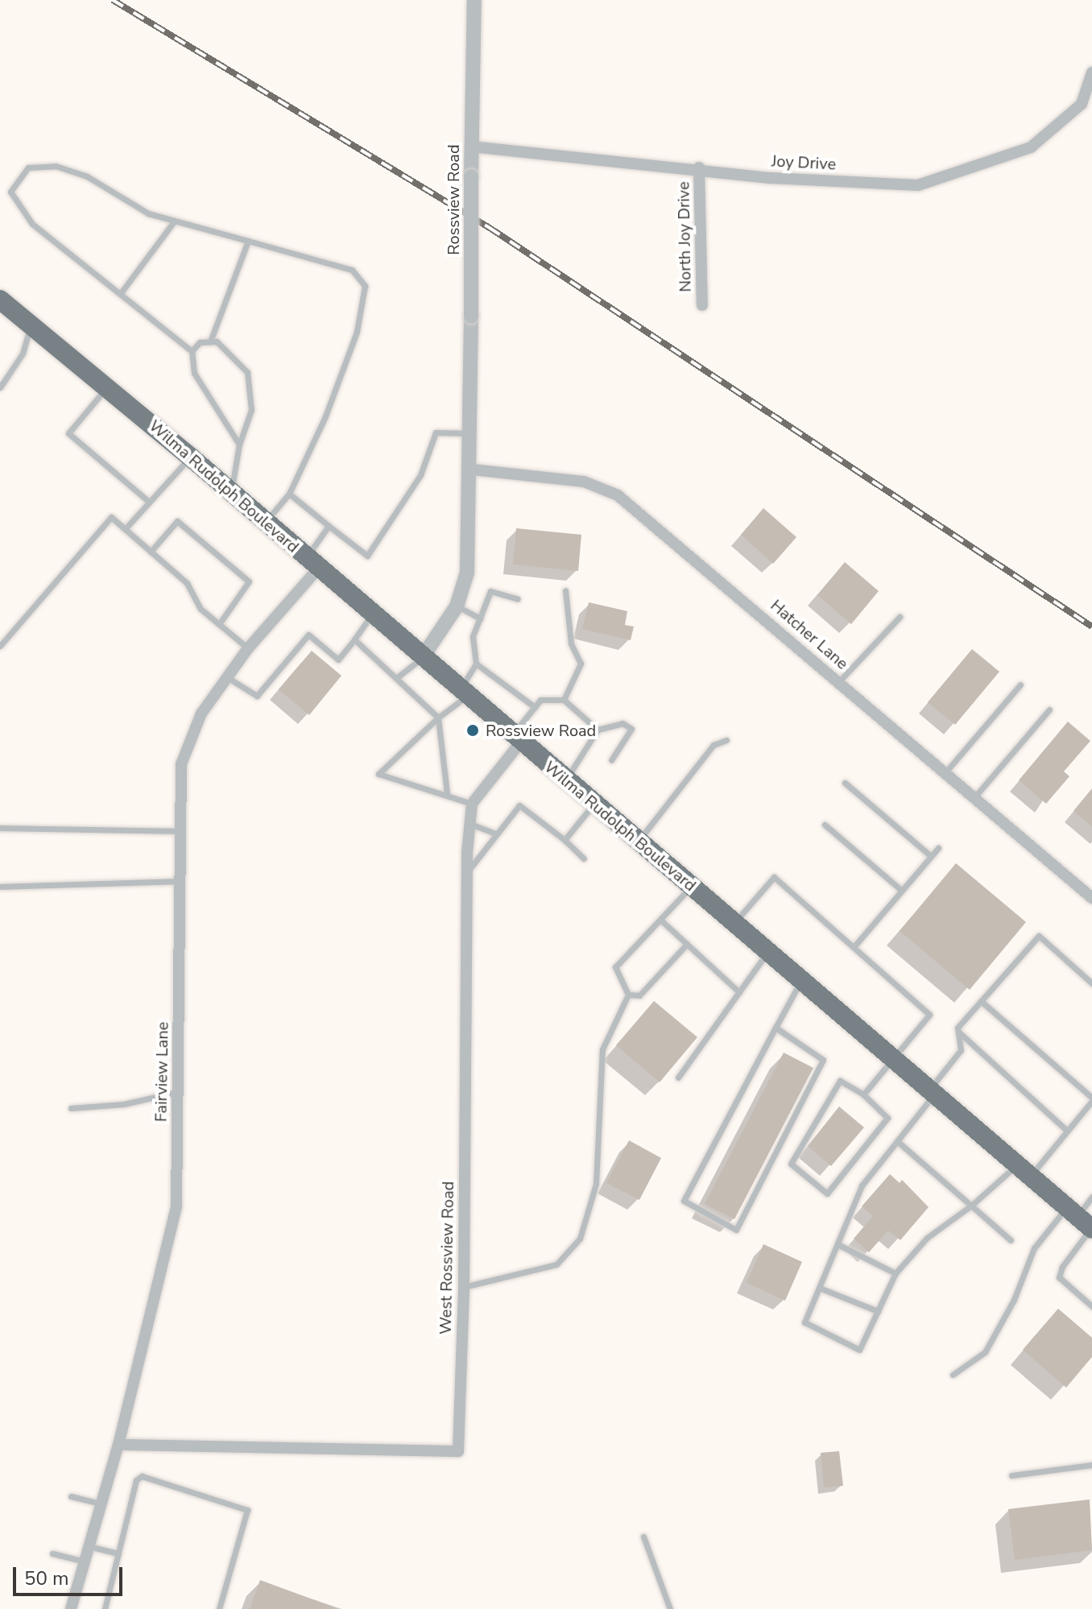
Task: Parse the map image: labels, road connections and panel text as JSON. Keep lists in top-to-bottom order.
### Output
{
  "streets": {
    "highway": ["Wilma Rudolph Boulevard"],
    "street": [
      "Joy Drive",
      "Rossview Road",
      "North Joy Drive",
      "Hatcher Lane",
      "Fairview Lane",
      "West Rossview Road"
    ]
  },
  "crossings": [
    ["Joy Drive", "Rossview Road"],
    ["Joy Drive", "North Joy Drive"],
    ["Rossview Road", "Wilma Rudolph Boulevard"],
    ["Rossview Road", "Hatcher Lane"],
    ["Wilma Rudolph Boulevard", "Fairview Lane"],
    ["Fairview Lane", "West Rossview Road"]
  ],
  "places": ["Rossview Road"],
  "scale_bar": "50 m"
}
